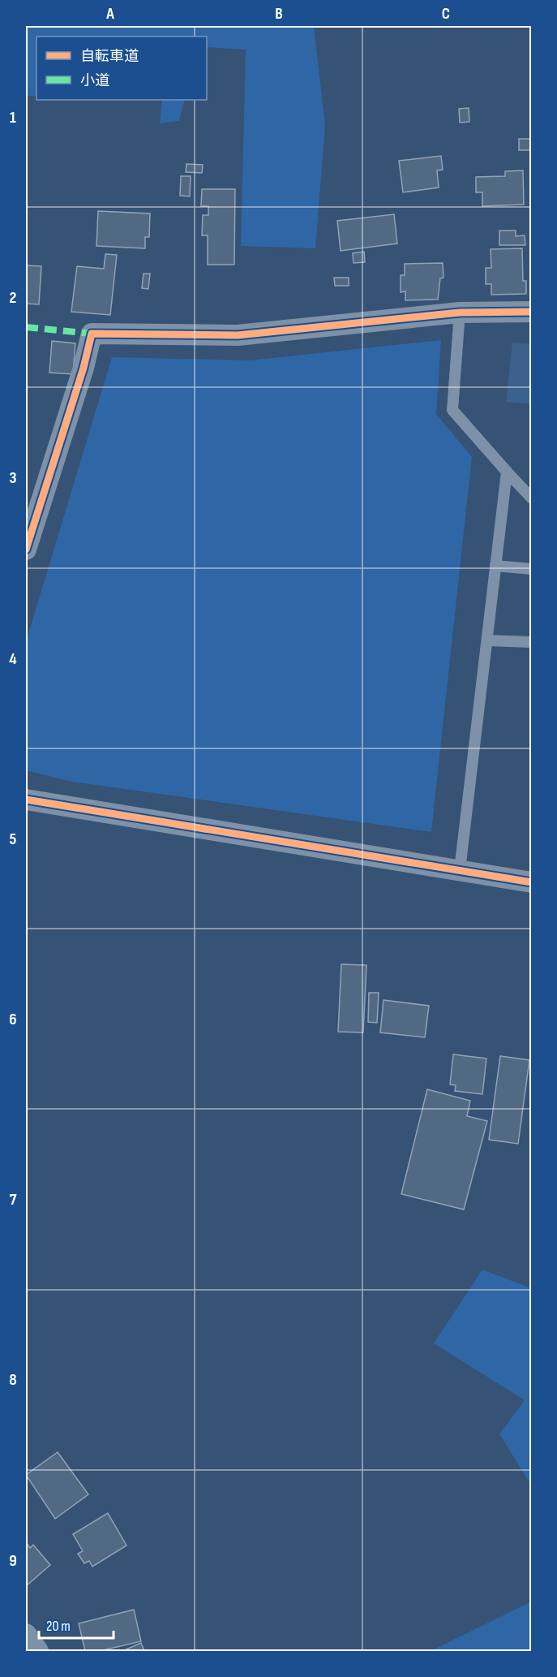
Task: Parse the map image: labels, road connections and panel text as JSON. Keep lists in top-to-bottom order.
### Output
{
  "legend": ["自転車道", "小道"],
  "scale_bar": "20 m",
  "grid": {
    "columns": ["A", "B", "C"],
    "rows": [
      "1",
      "2",
      "3",
      "4",
      "5",
      "6",
      "7",
      "8",
      "9"
    ]
  }
}
